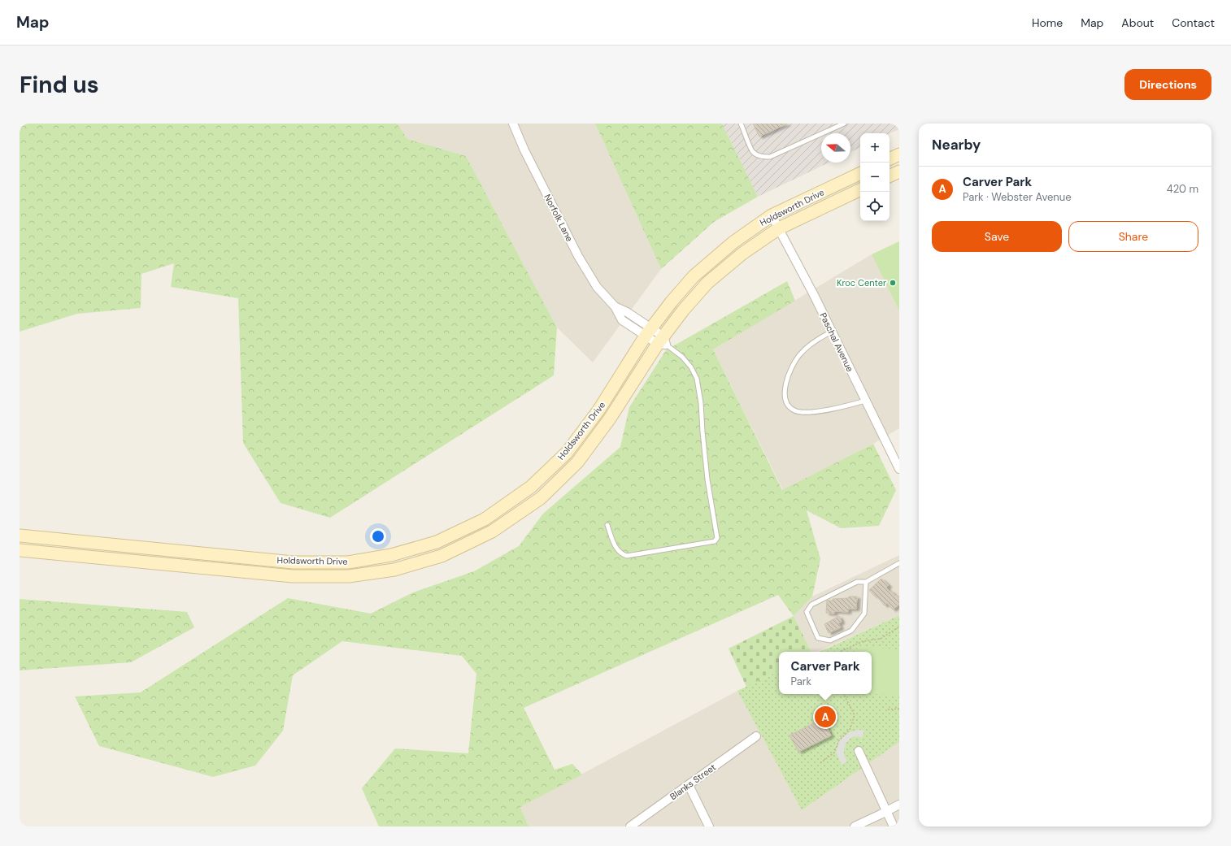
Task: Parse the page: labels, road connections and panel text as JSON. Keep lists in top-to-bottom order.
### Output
{
  "streets": {
    "main road": ["Holdsworth Drive"],
    "street": ["Norfolk Lane", "Paschal Avenue", "Blanks Street"]
  },
  "crossings": [
    ["Holdsworth Drive", "Norfolk Lane"],
    ["Holdsworth Drive", "Paschal Avenue"]
  ],
  "places": ["Kroc Center"],
  "north": "left",
  "page": {
    "header": "Map",
    "nav": [
      "Home",
      "Map",
      "About",
      "Contact"
    ],
    "buttons": [
      "Directions",
      ["Save", "Share"]
    ],
    "title": "Find us",
    "heading": "Nearby",
    "map_buttons": ["+", "−"],
    "list": [
      {
        "mark": "A",
        "name": "Carver Park",
        "note": "Park · Webster Avenue",
        "value": "420 m"
      }
    ],
    "popup": ["Carver Park", "Park"],
    "pins": "A"
  }
}
